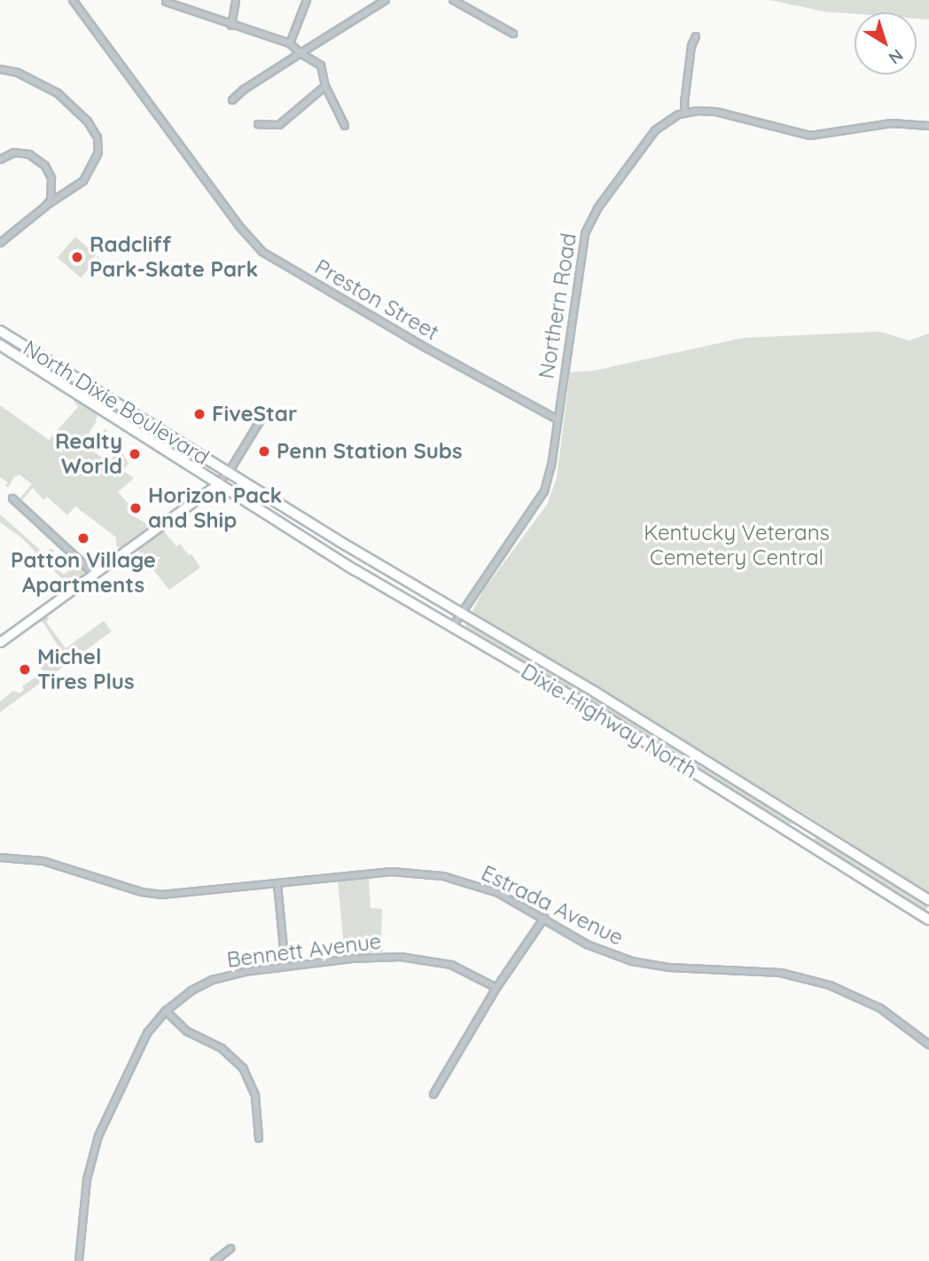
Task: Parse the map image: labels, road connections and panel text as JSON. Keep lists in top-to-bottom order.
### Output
{
  "streets": {
    "highway": ["North Dixie Boulevard", "Dixie Highway North"],
    "street": [
      "Preston Street",
      "Northern Road",
      "Estrada Avenue",
      "Bennett Avenue"
    ]
  },
  "crossings": [
    ["Preston Street", "Northern Road"],
    ["North Dixie Boulevard", "Dixie Highway North"]
  ],
  "parks": ["Kentucky Veterans Cemetery Central"],
  "places": [
    "Radcliff Park-Skate Park",
    "FiveStar",
    "Penn Station Subs",
    "Realty World",
    "Horizon Pack and Ship",
    "Patton Village Apartments",
    "Michel Tires Plus"
  ],
  "north": "bottom right"
}
